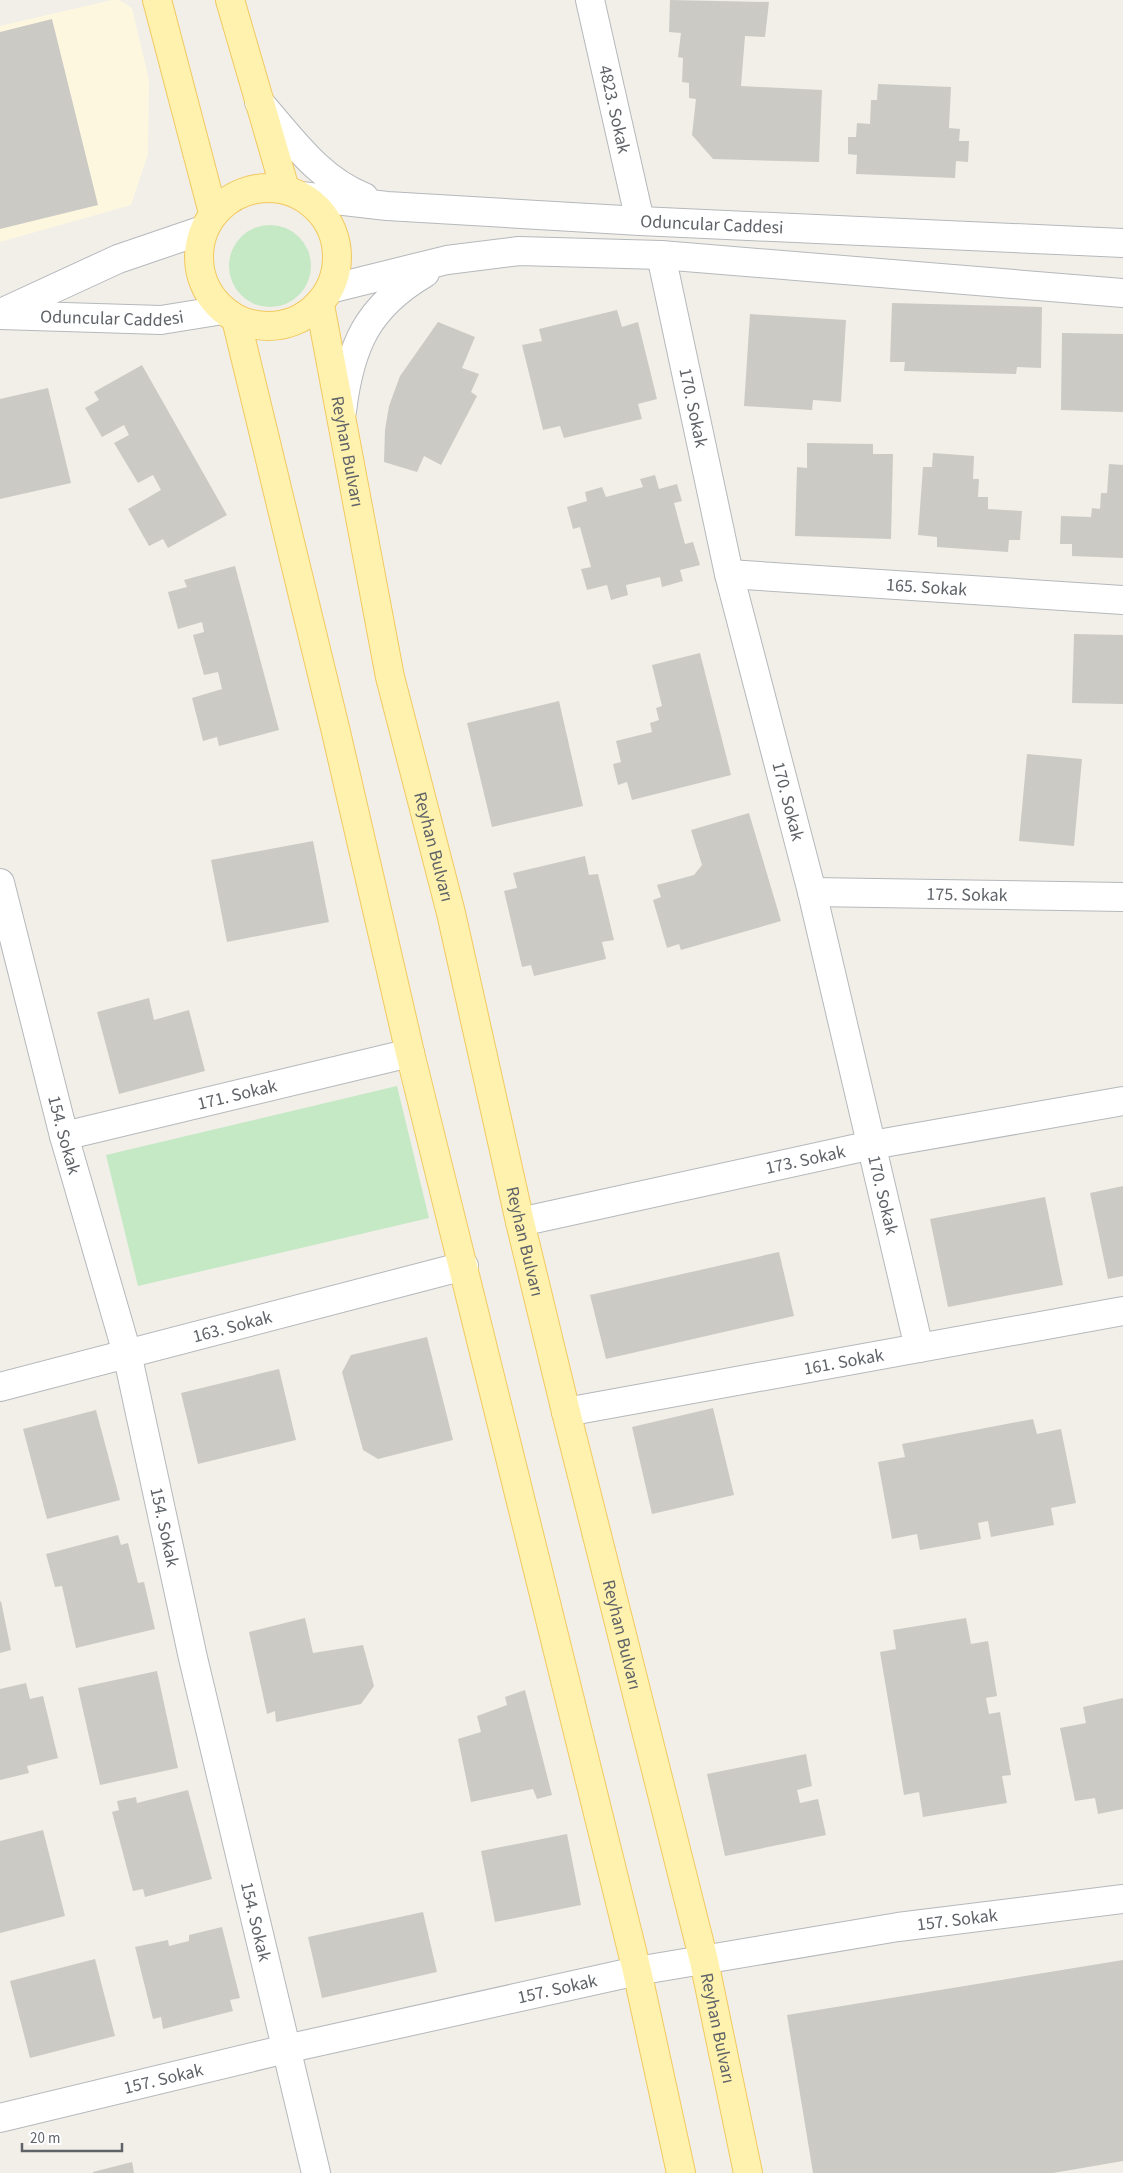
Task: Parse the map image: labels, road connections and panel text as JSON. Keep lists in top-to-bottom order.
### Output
{
  "streets": {
    "main road": ["Reyhan Bulvarı"],
    "street": [
      "4823. Sokak",
      "Oduncular Caddesi",
      "170. Sokak",
      "165. Sokak",
      "175. Sokak",
      "171. Sokak",
      "154. Sokak",
      "173. Sokak",
      "163. Sokak",
      "161. Sokak",
      "157. Sokak"
    ]
  },
  "crossings": [
    ["4823. Sokak", "Oduncular Caddesi"],
    ["Oduncular Caddesi", "170. Sokak"],
    ["Oduncular Caddesi", "Reyhan Bulvarı"],
    ["170. Sokak", "165. Sokak"],
    ["170. Sokak", "175. Sokak"],
    ["170. Sokak", "173. Sokak"],
    ["170. Sokak", "161. Sokak"],
    ["Reyhan Bulvarı", "173. Sokak"],
    ["Reyhan Bulvarı", "161. Sokak"],
    ["Reyhan Bulvarı", "157. Sokak"],
    ["171. Sokak", "154. Sokak"],
    ["154. Sokak", "163. Sokak"],
    ["154. Sokak", "157. Sokak"]
  ],
  "scale_bar": "20 m"
}
